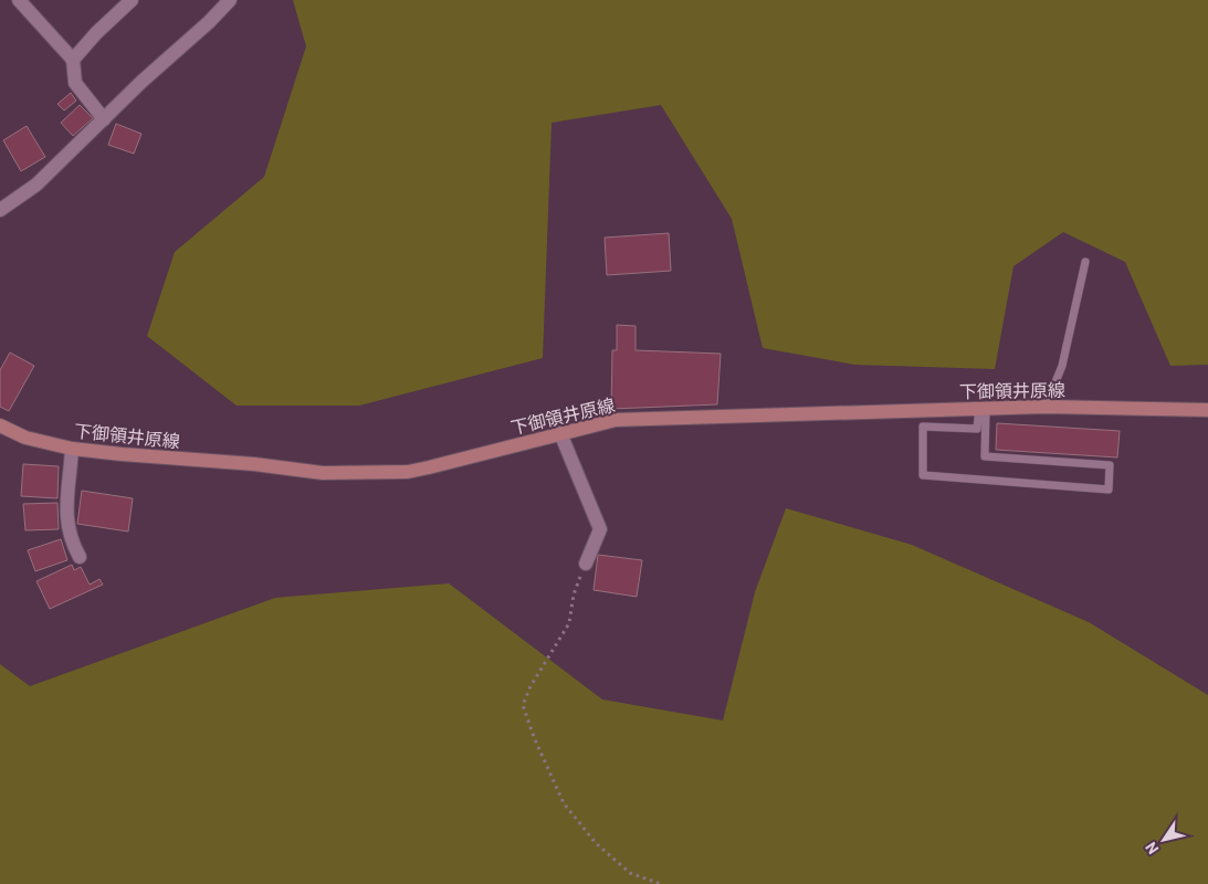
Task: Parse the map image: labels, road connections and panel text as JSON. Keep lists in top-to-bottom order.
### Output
{
  "streets": {
    "main road": ["下御領井原線"]
  },
  "north": "bottom left"
}
